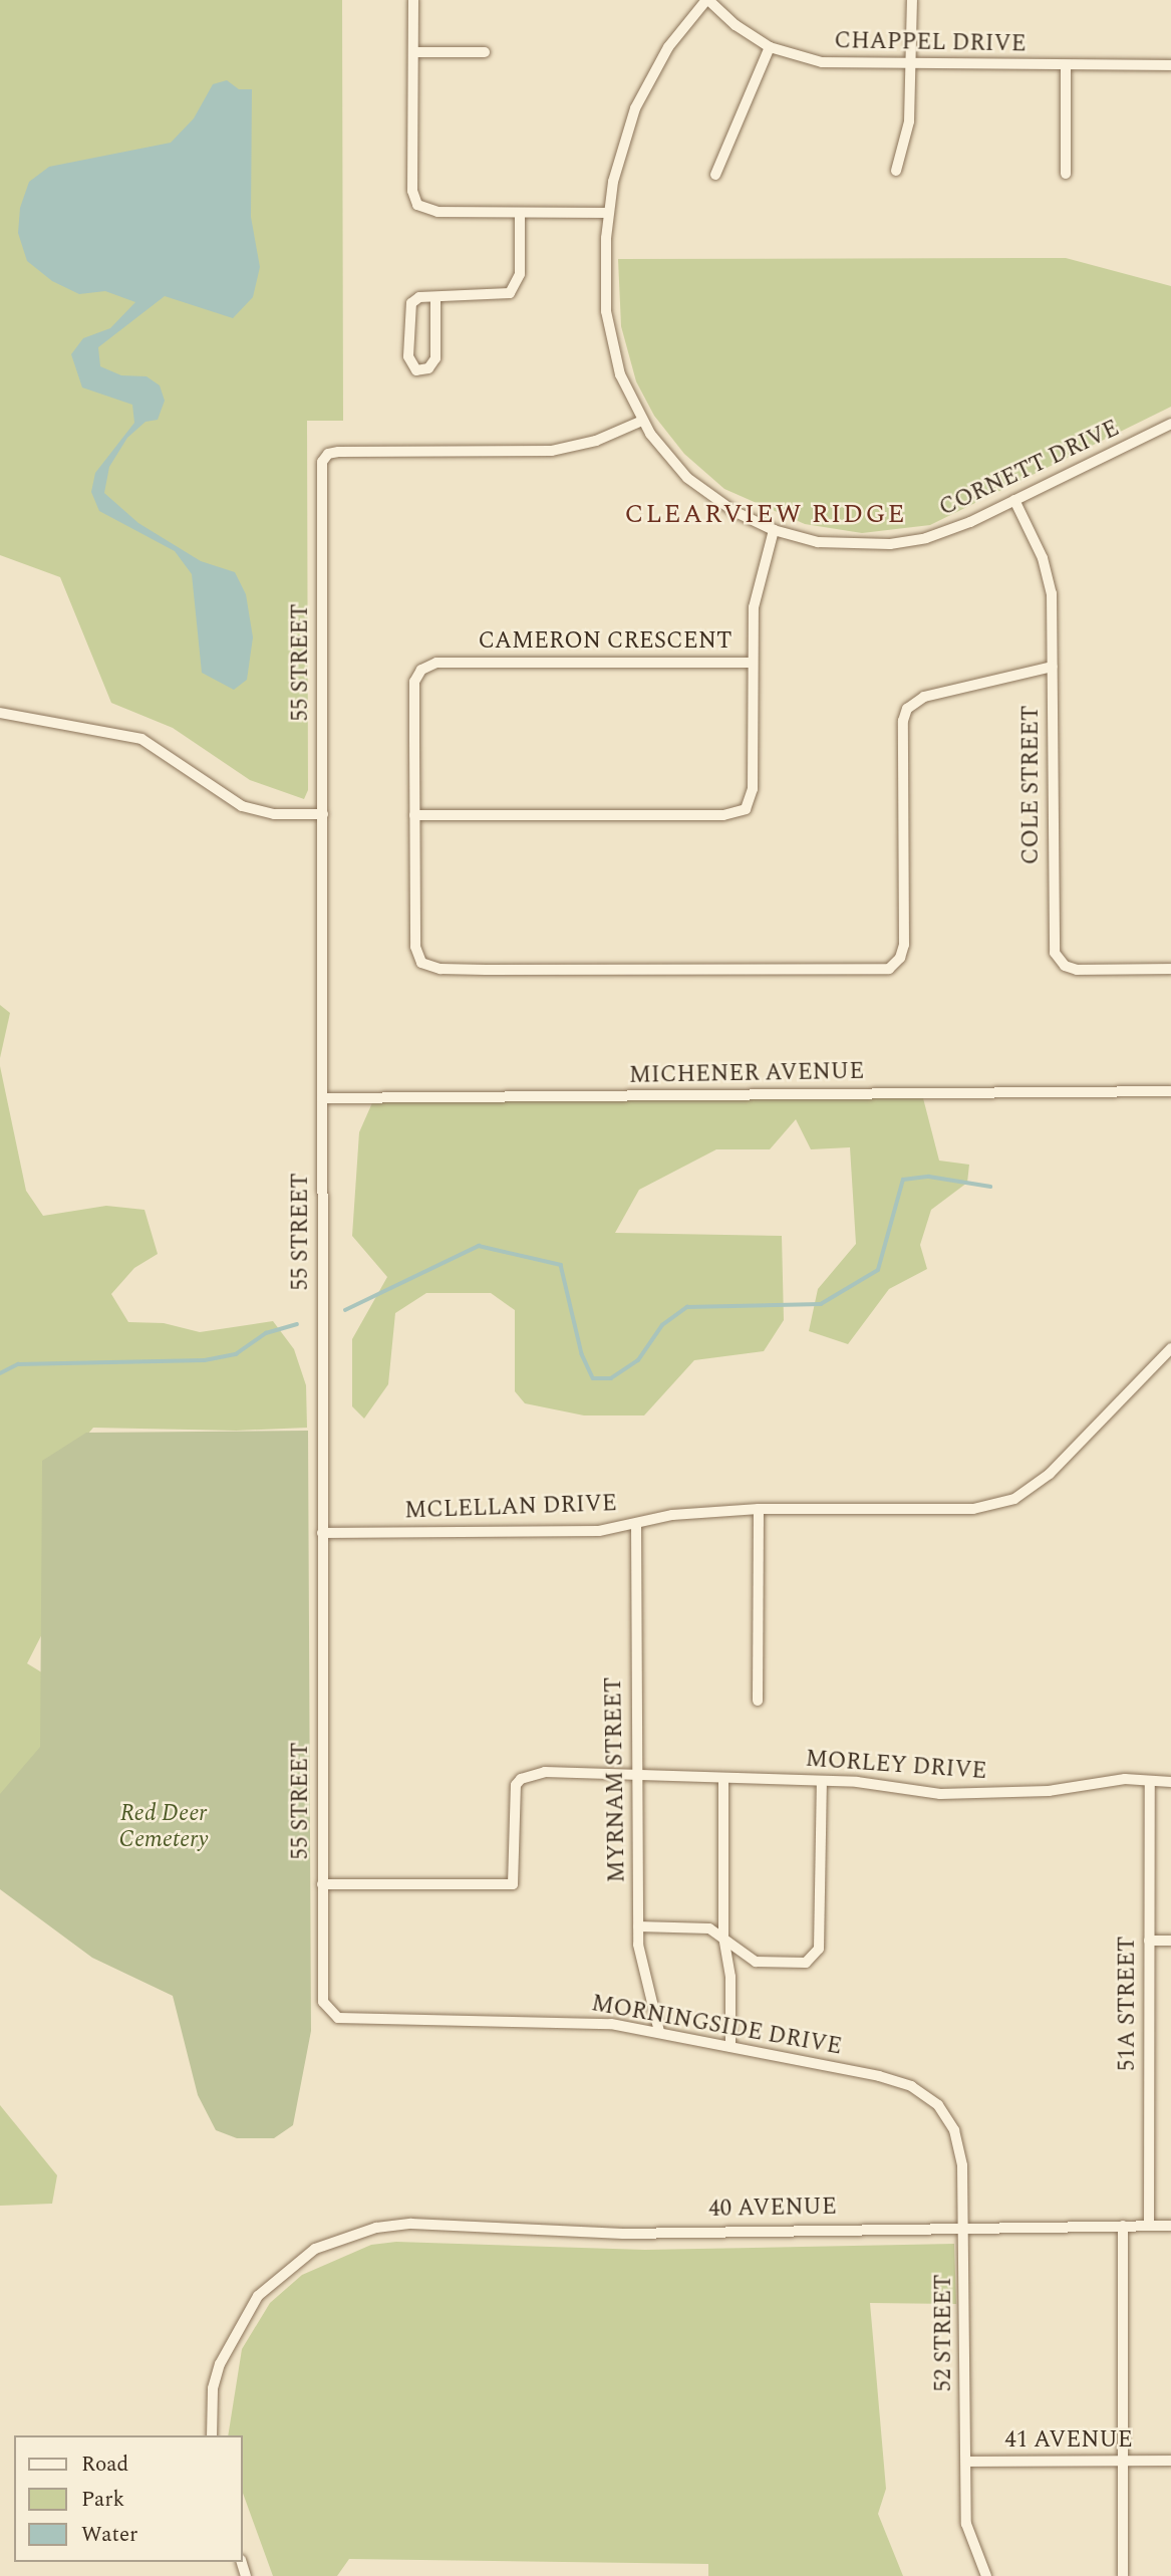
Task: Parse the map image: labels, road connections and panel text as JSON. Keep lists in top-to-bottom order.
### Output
{
  "streets": {
    "street": [
      "CHAPPEL DRIVE",
      "CORNETT DRIVE",
      "CAMERON CRESCENT",
      "55 STREET",
      "COLE STREET",
      "MICHENER AVENUE",
      "MCLELLAN DRIVE",
      "MORLEY DRIVE",
      "MYRNAM STREET",
      "51A STREET",
      "MORNINGSIDE DRIVE",
      "40 AVENUE",
      "52 STREET",
      "41 AVENUE"
    ]
  },
  "crossings": [
    ["CHAPPEL DRIVE", "CORNETT DRIVE"],
    ["CORNETT DRIVE", "55 STREET"],
    ["CORNETT DRIVE", "COLE STREET"],
    ["CAMERON CRESCENT", "COLE STREET"],
    ["55 STREET", "MICHENER AVENUE"],
    ["55 STREET", "MCLELLAN DRIVE"],
    ["55 STREET", "MORLEY DRIVE"],
    ["55 STREET", "MORNINGSIDE DRIVE"],
    ["MCLELLAN DRIVE", "MYRNAM STREET"],
    ["MORLEY DRIVE", "MYRNAM STREET"],
    ["MORLEY DRIVE", "51A STREET"],
    ["MYRNAM STREET", "MORNINGSIDE DRIVE"],
    ["51A STREET", "40 AVENUE"],
    ["MORNINGSIDE DRIVE", "52 STREET"],
    ["40 AVENUE", "52 STREET"],
    ["52 STREET", "41 AVENUE"]
  ],
  "districts": ["CLEARVIEW RIDGE"],
  "parks": ["Red Deer Cemetery"],
  "legend": ["Road", "Park", "Water"]
}
